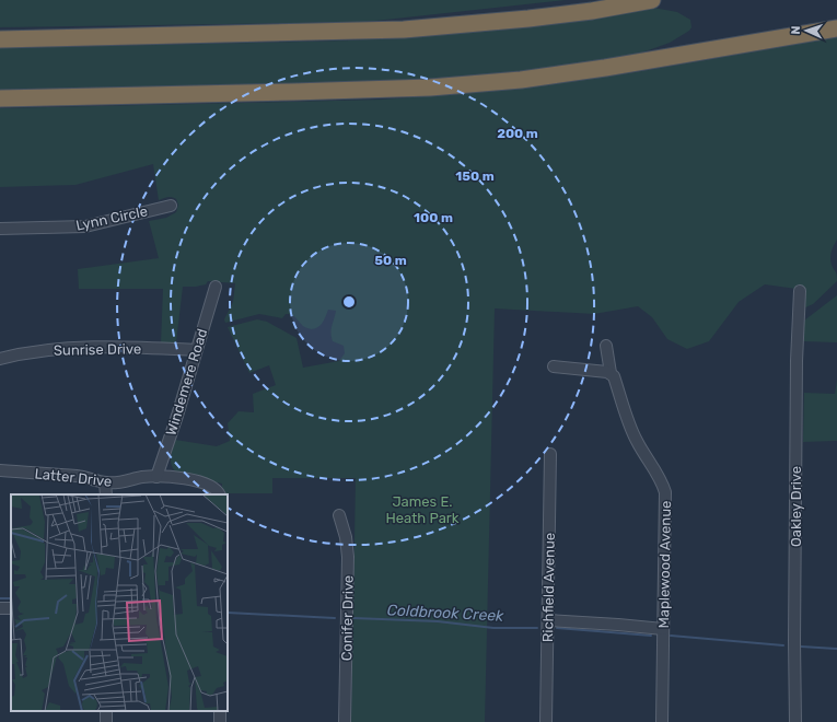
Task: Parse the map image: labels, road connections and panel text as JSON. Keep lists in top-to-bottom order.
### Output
{
  "streets": {
    "street": [
      "Lynn Circle",
      "Sunrise Drive",
      "Windemere Road",
      "Latter Drive",
      "Oakley Drive",
      "Maplewood Avenue",
      "Richfield Avenue",
      "Conifer Drive"
    ]
  },
  "crossings": [
    ["Sunrise Drive", "Windemere Road"],
    ["Windemere Road", "Latter Drive"]
  ],
  "water": ["Coldbrook Creek"],
  "parks": ["James E. Heath Park"],
  "north": "left",
  "rings": [
    "200 m",
    "150 m",
    "100 m",
    "50 m"
  ]
}
